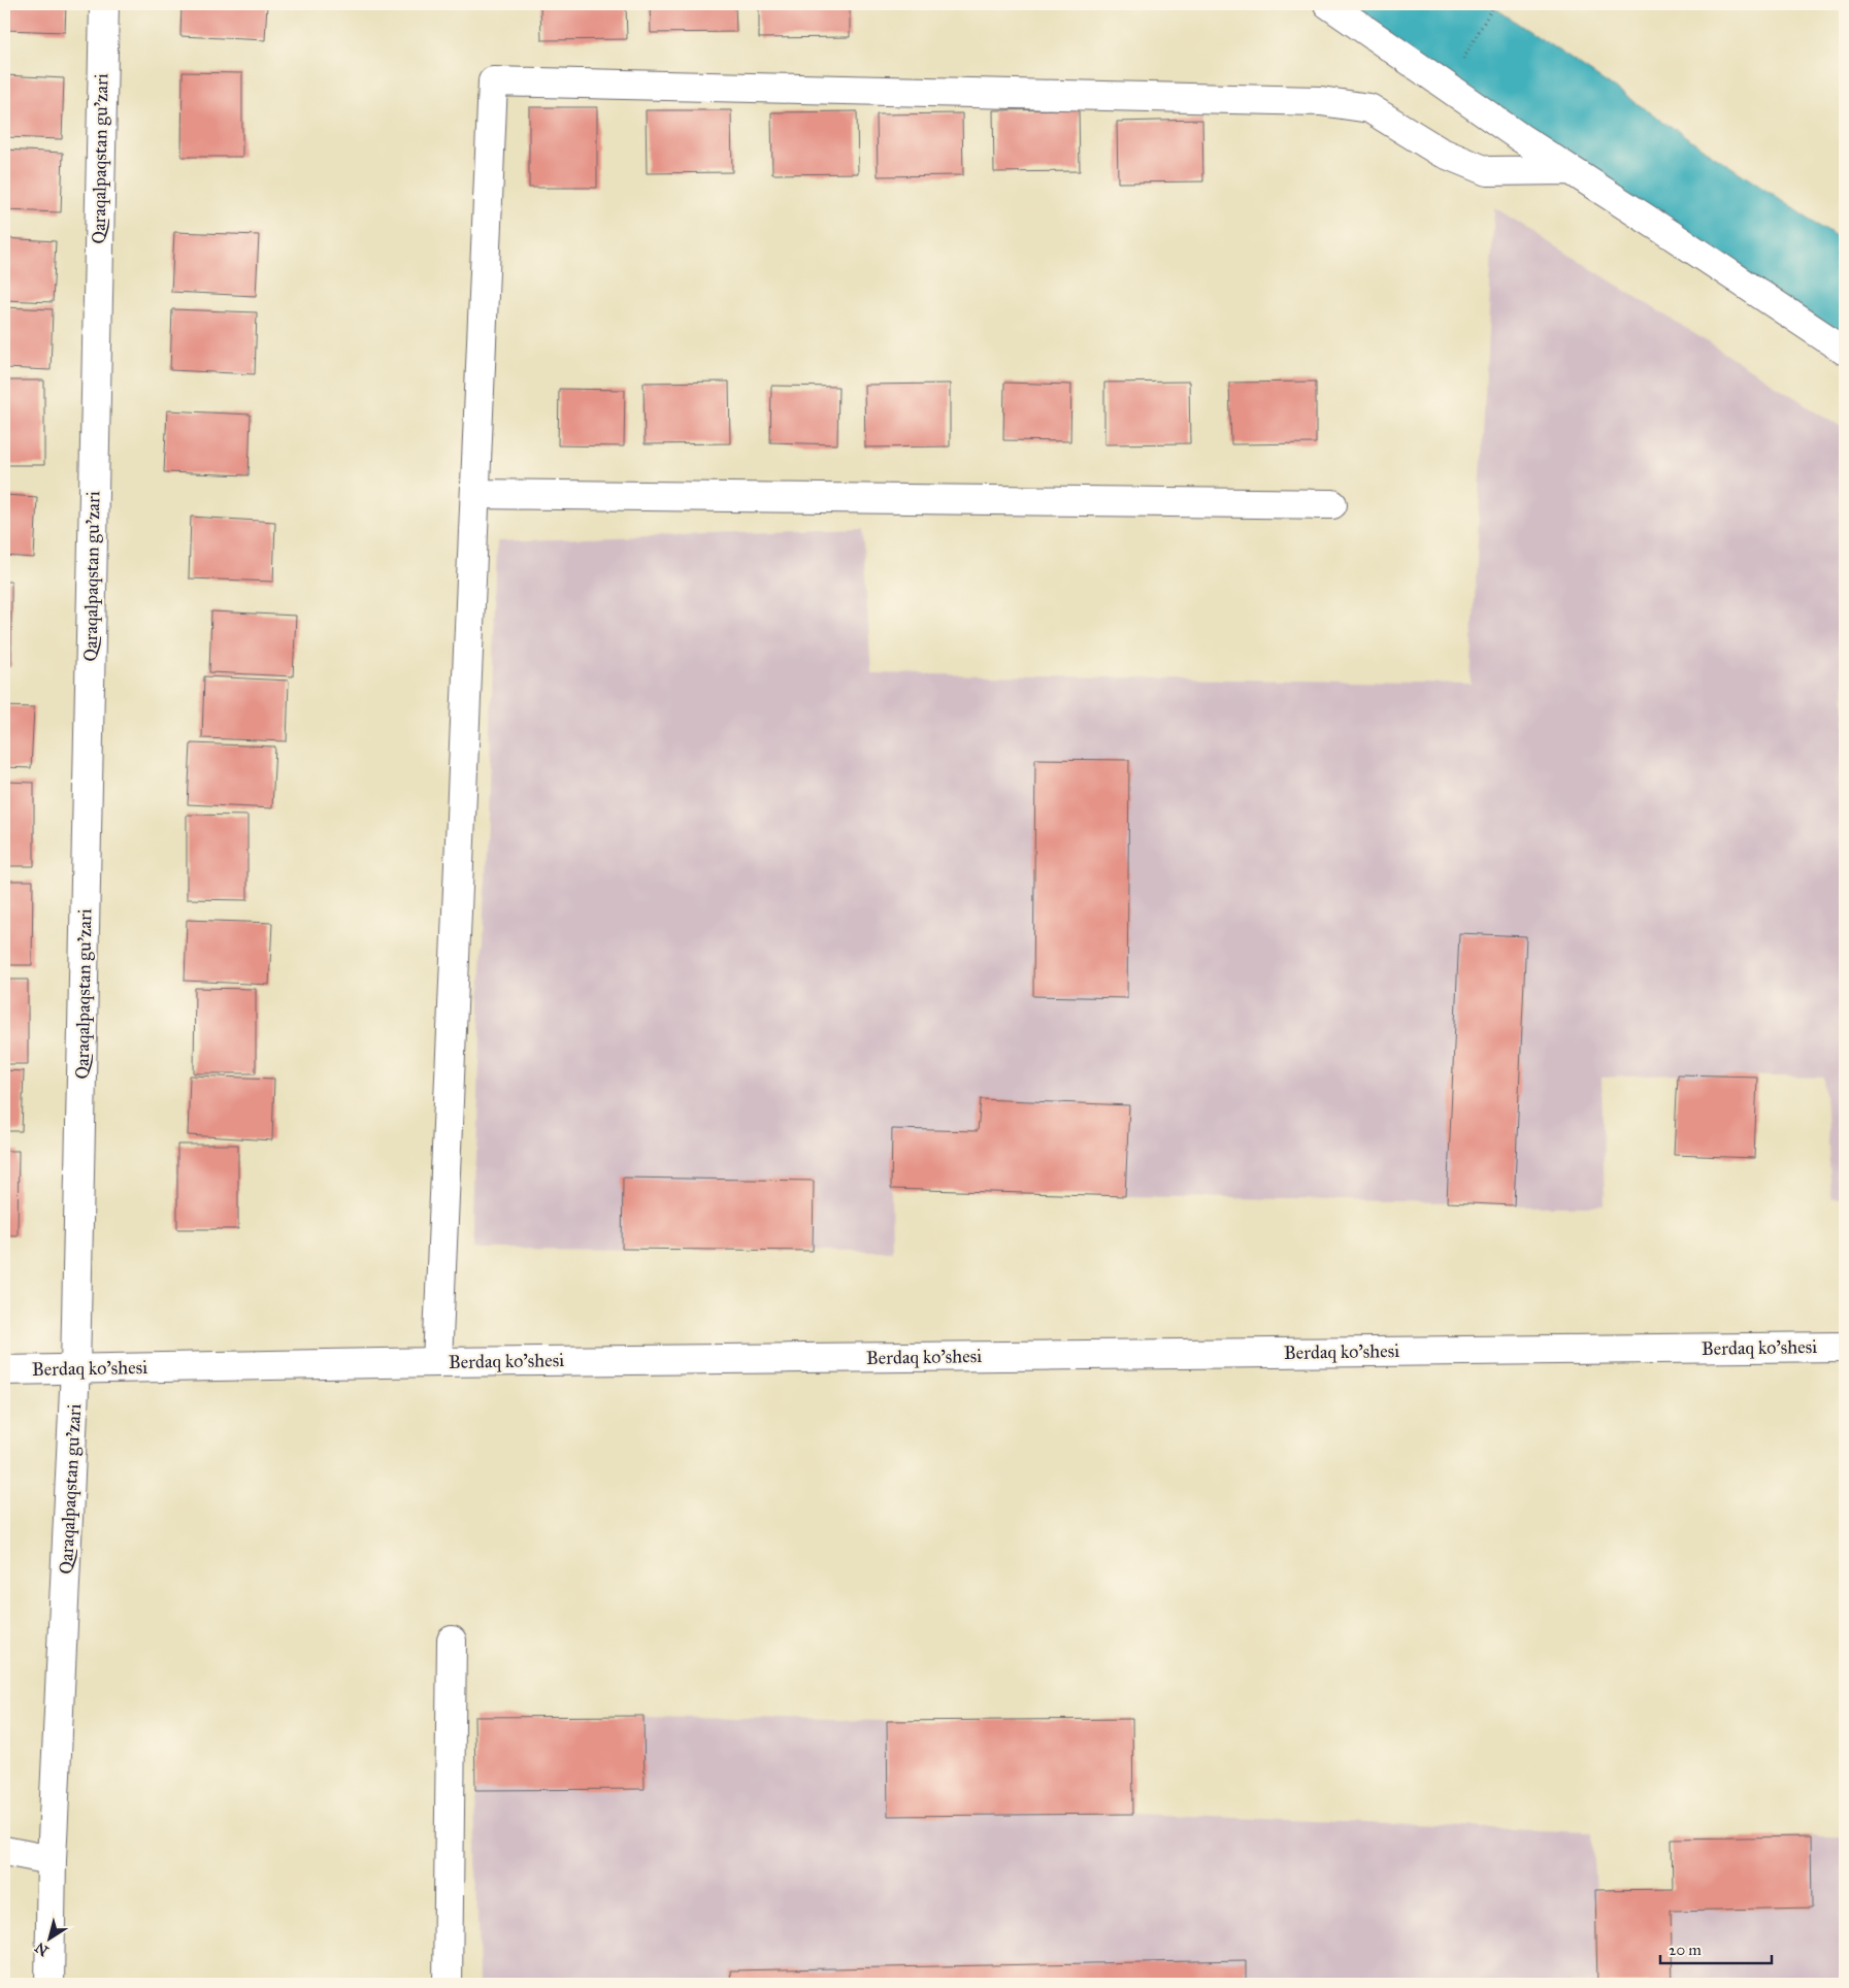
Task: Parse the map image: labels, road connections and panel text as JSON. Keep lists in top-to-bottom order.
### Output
{
  "streets": {
    "street": ["Qaraqalpaqstan gu'zari", "Berdaq ko'shesi"]
  },
  "crossings": [
    ["Qaraqalpaqstan gu'zari", "Berdaq ko'shesi"]
  ],
  "scale_bar": "20 m",
  "north": "bottom left"
}
